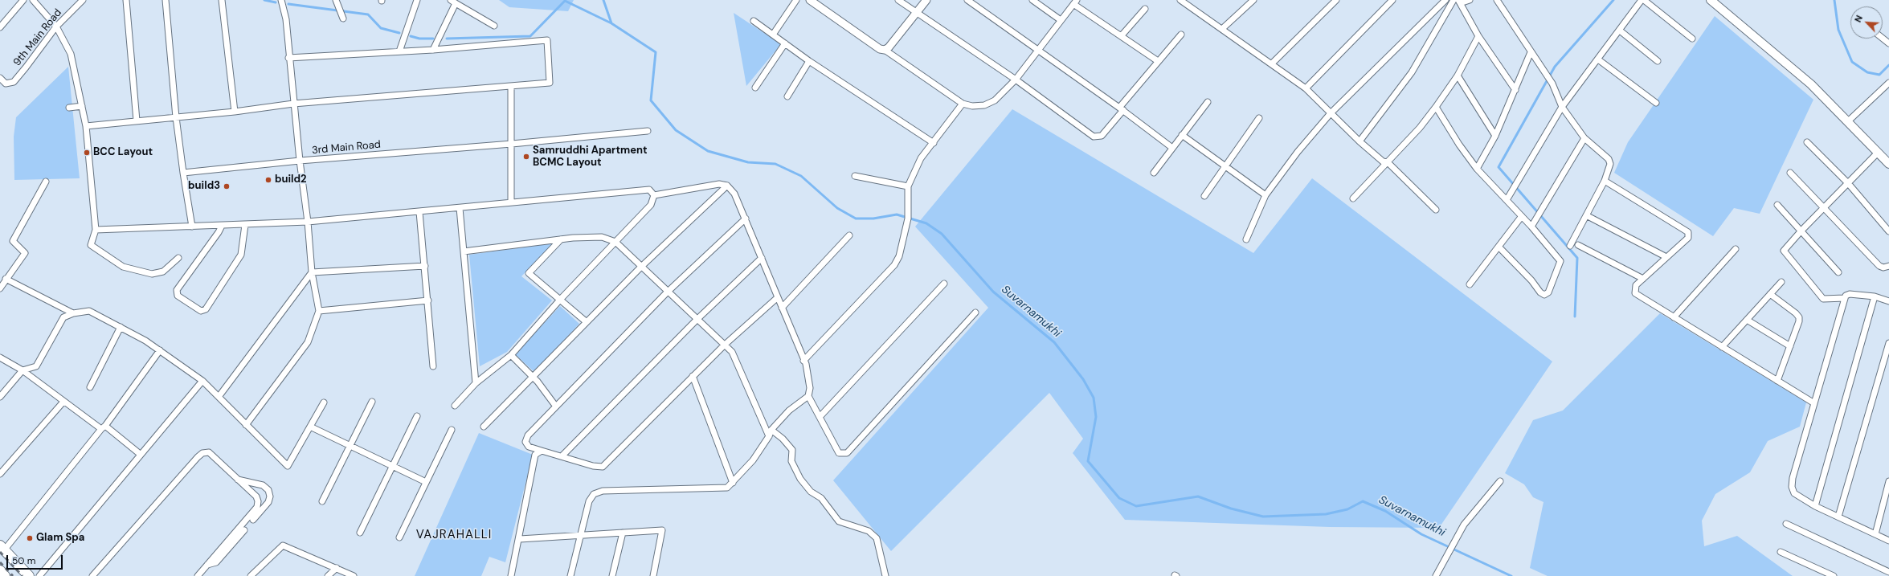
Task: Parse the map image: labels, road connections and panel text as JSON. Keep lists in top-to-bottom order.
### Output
{
  "streets": {
    "street": ["9th Main Road", "3rd Main Road"]
  },
  "districts": ["VAJRAHALLI"],
  "water": ["Suvarnamukhi"],
  "places": [
    "BCC Layout",
    "Samruddhi Apartment BCMC Layout",
    "build2",
    "build3",
    "Glam Spa"
  ],
  "scale_bar": "50 m",
  "north": "top left"
}
